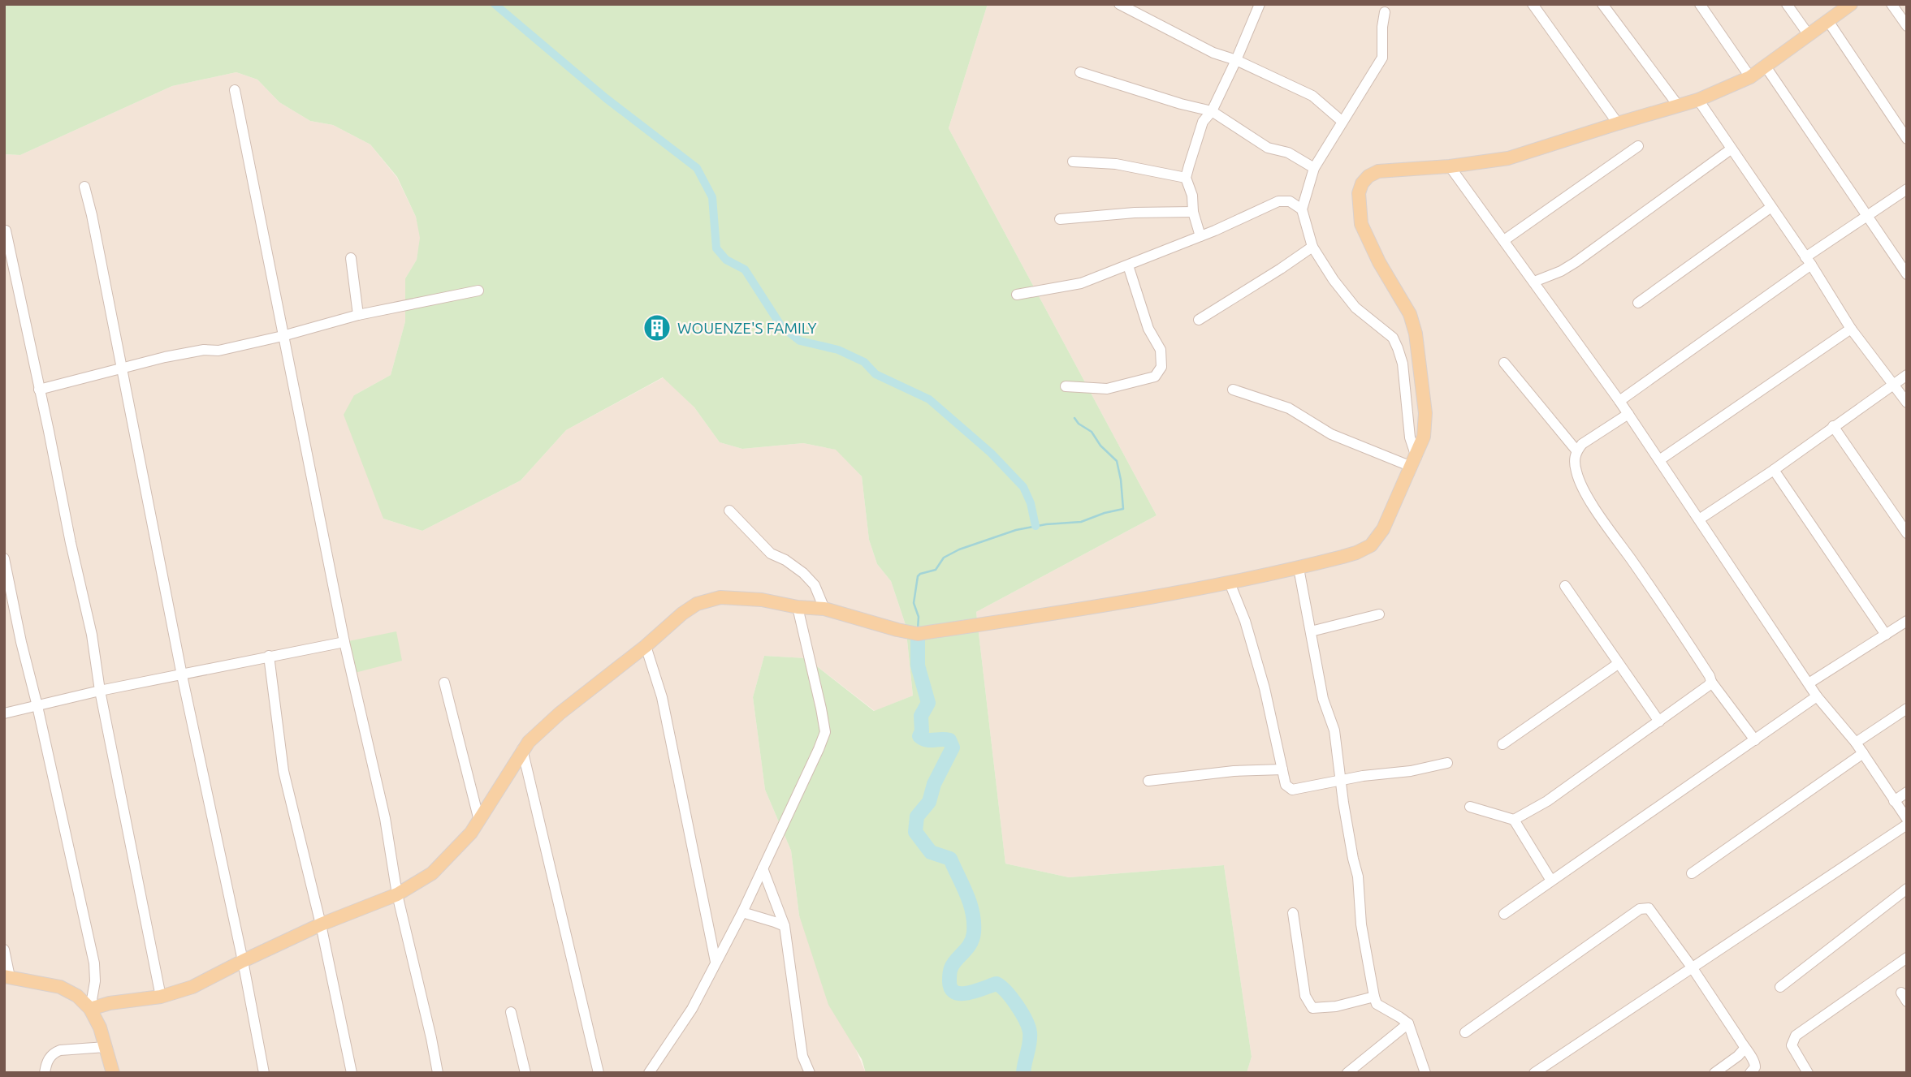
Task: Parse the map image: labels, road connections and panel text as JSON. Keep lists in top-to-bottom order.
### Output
{
  "places": {
    "building": ["WOUENZE'S FAMILY"]
  }
}
